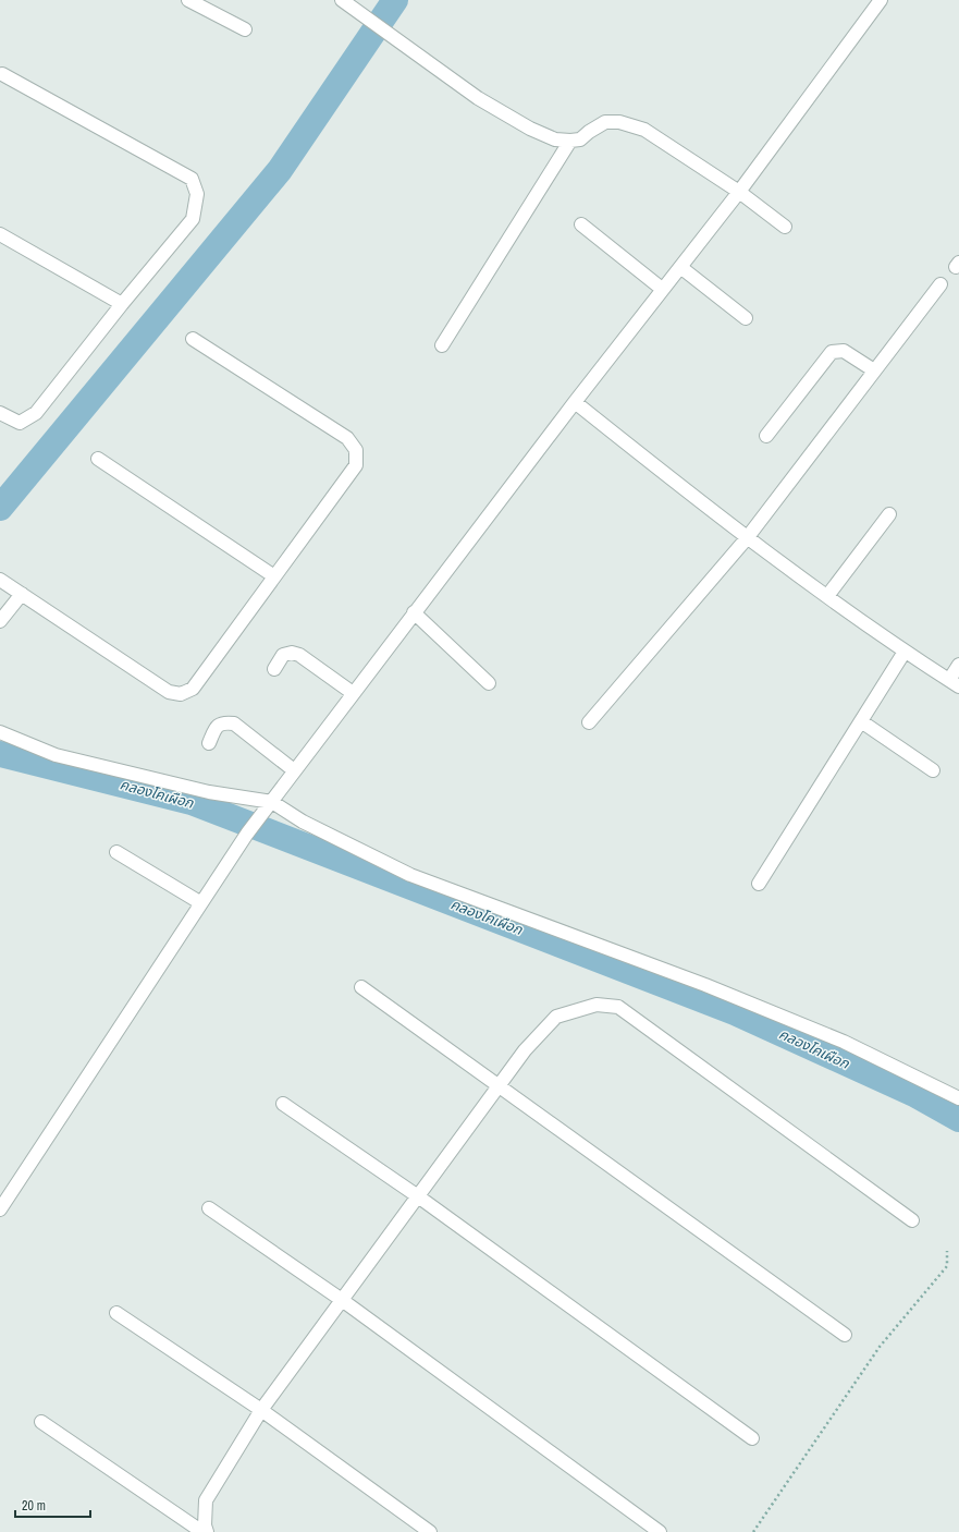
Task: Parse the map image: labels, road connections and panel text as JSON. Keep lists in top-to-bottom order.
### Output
{
  "water": ["คลองโคเผือก"],
  "scale_bar": "20 m"
}
